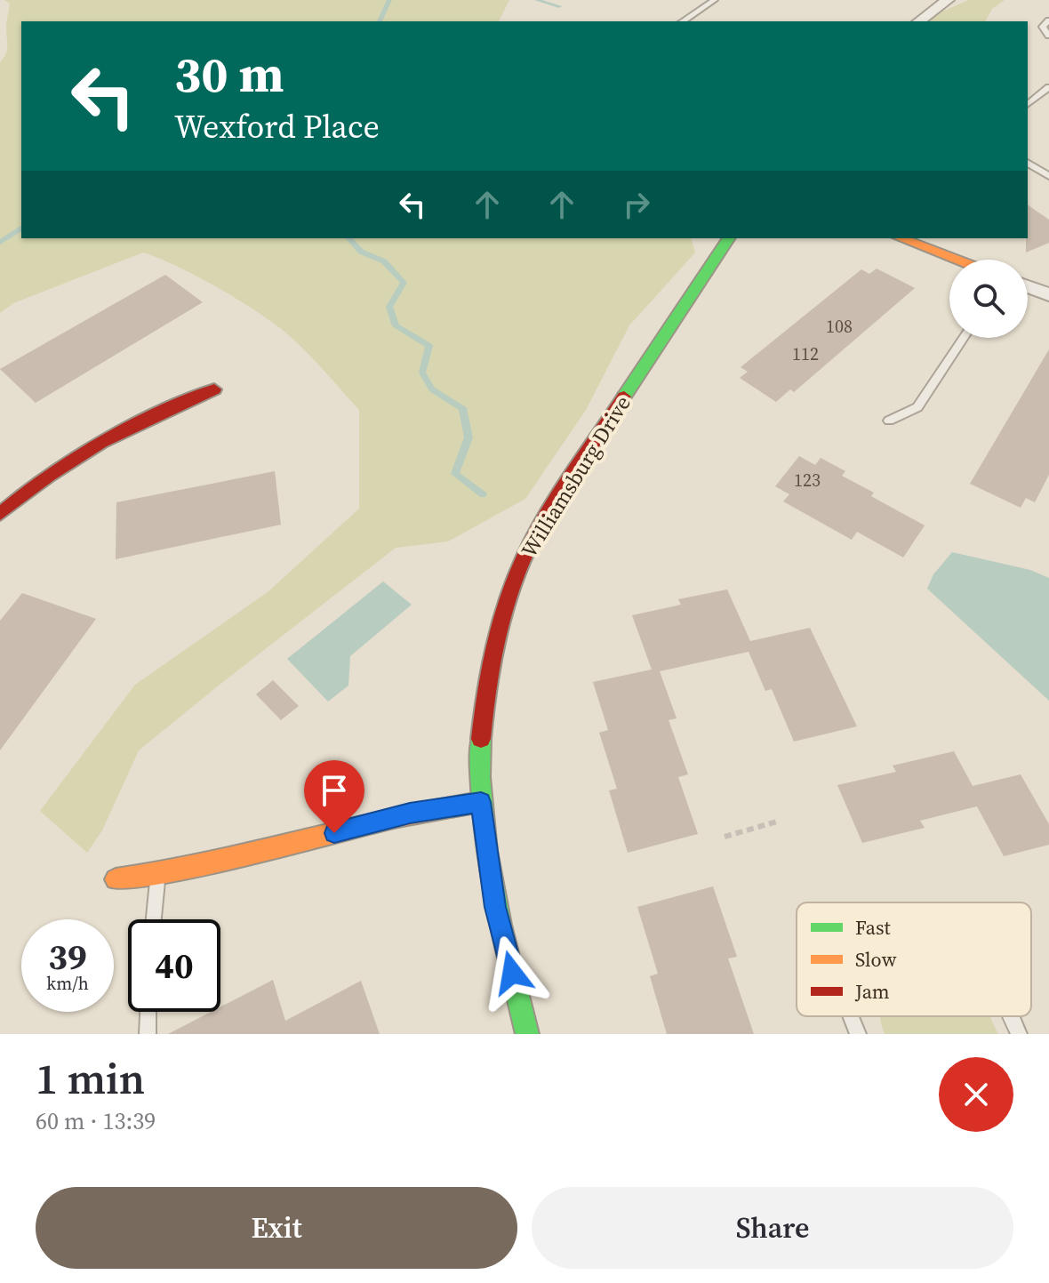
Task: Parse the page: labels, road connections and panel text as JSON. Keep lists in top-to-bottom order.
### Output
{
  "streets": {
    "street": ["Williamsburg Drive"]
  },
  "house_numbers": ["108", "112", "123"],
  "legend": ["Fast", "Slow", "Jam"],
  "page": {
    "turn": ["30 m", "Wexford Place"],
    "speed": "39 km/h",
    "limit": "40",
    "heading": ["1 min", "60 m · 13:39"],
    "buttons": ["Exit", "Share"]
  }
}
